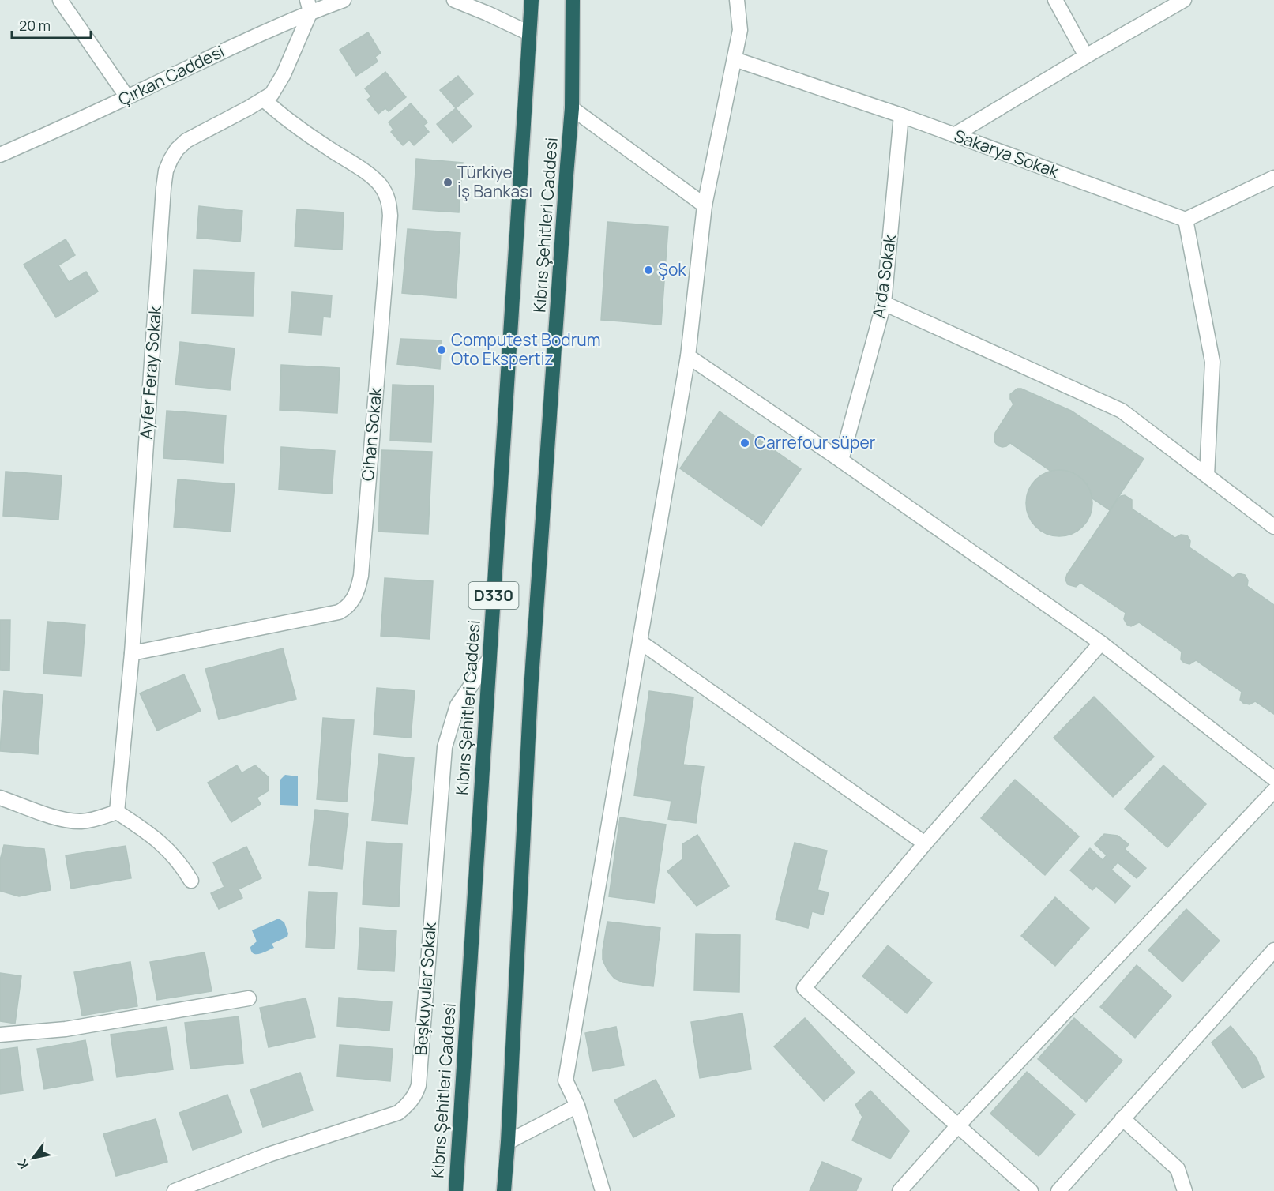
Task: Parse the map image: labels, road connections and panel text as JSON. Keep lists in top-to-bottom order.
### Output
{
  "streets": {
    "highway": ["Kıbrıs Şehitleri Caddesi", "D330"],
    "street": [
      "Çırkan Caddesi",
      "Sakarya Sokak",
      "Arda Sokak",
      "Ayfer Feray Sokak",
      "Cihan Sokak",
      "Beşkuyular Sokak"
    ]
  },
  "crossings": [
    ["Çırkan Caddesi", "Ayfer Feray Sokak"],
    ["Sakarya Sokak", "Arda Sokak"],
    ["Kıbrıs Şehitleri Caddesi", "Beşkuyular Sokak"],
    ["Ayfer Feray Sokak", "Cihan Sokak"]
  ],
  "places": [
    "Türkiye İş Bankası",
    "Şok",
    "Computest Bodrum Oto Ekspertiz",
    "Carrefour süper"
  ],
  "scale_bar": "20 m",
  "north": "bottom left"
}
